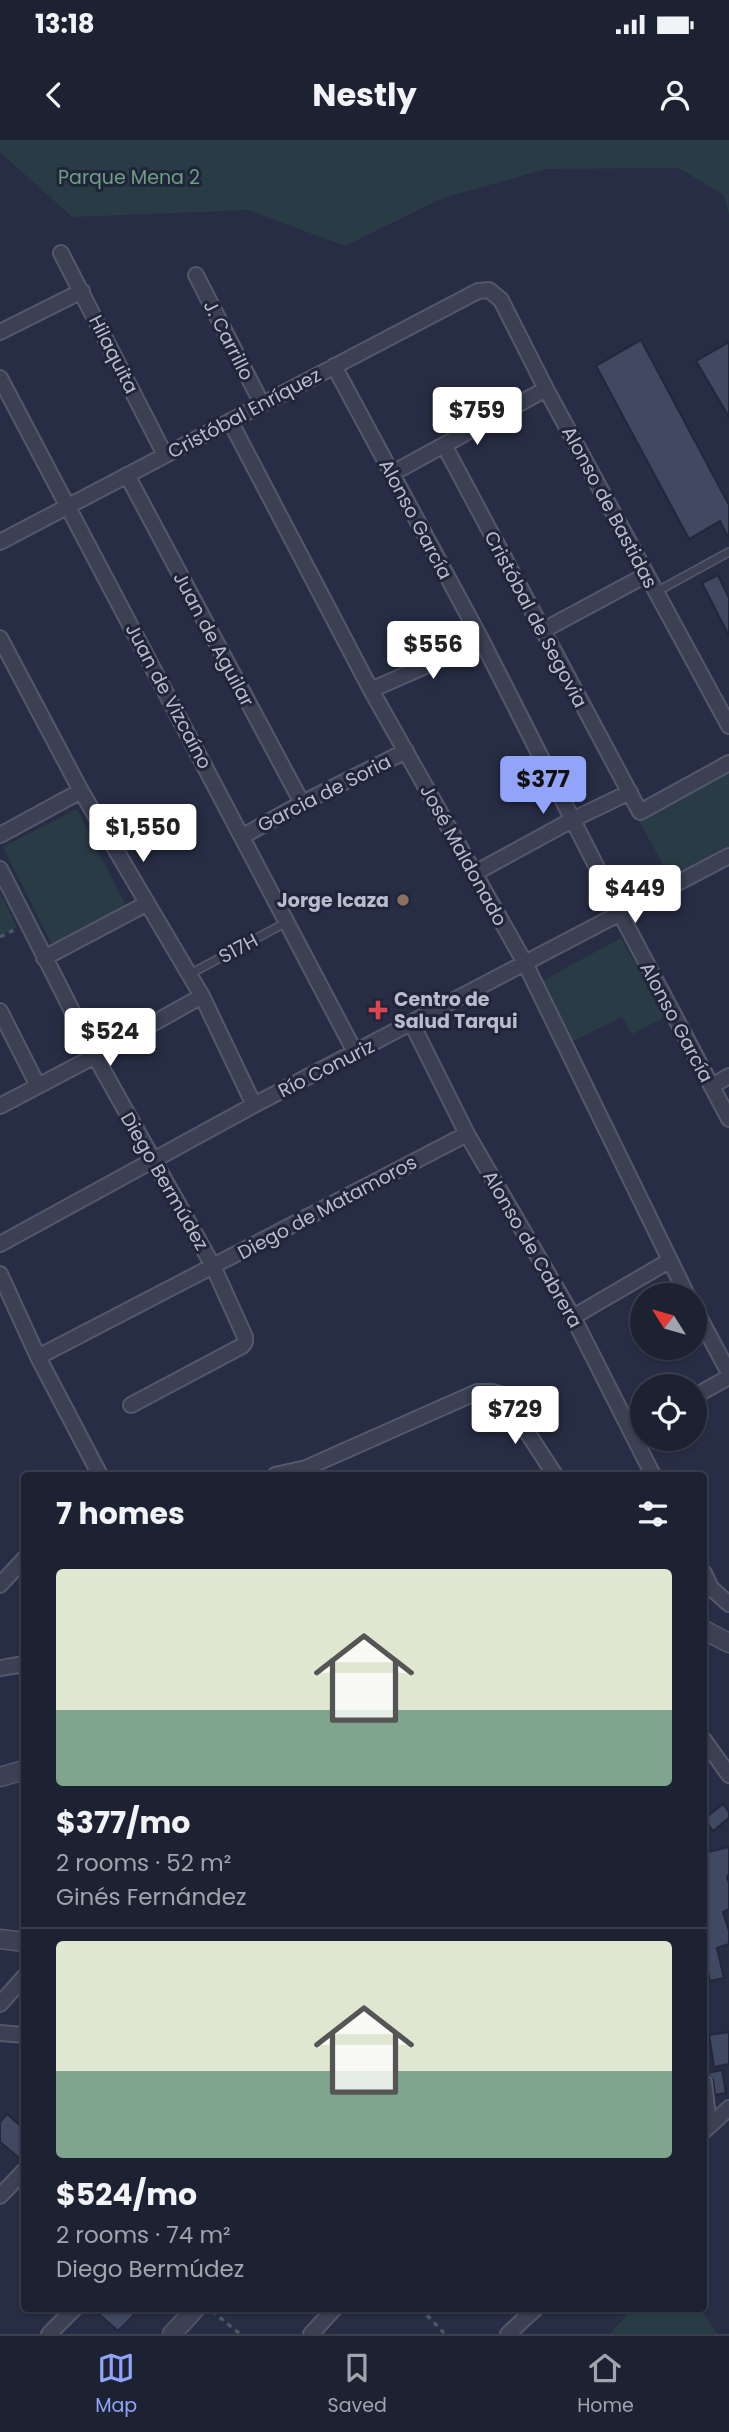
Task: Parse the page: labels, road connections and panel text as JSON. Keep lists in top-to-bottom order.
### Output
{
  "streets": {
    "street": [
      "J. Carrillo",
      "Hilaquita",
      "Cristóbal Enríquez",
      "Alonso de Bastidas",
      "Alonso García",
      "Cristóbal de Segovia",
      "Juan de Aguilar",
      "Juan de Vizcaíno",
      "Garcia de Soria",
      "José Maldonado",
      "Río Conuriz",
      "Diego Bermúdez",
      "Diego de Matamoros",
      "Alonso de Cabrera"
    ],
    "lane": ["S17H"]
  },
  "crossings": [
    ["J. Carrillo", "Cristóbal Enríquez"],
    ["Hilaquita", "Cristóbal Enríquez"],
    ["Cristóbal Enríquez", "Alonso de Bastidas"],
    ["Cristóbal Enríquez", "Alonso García"],
    ["Cristóbal Enríquez", "Juan de Aguilar"],
    ["Cristóbal Enríquez", "Juan de Vizcaíno"],
    ["Cristóbal Enríquez", "José Maldonado"],
    ["Alonso García", "Río Conuriz"],
    ["Juan de Aguilar", "Garcia de Soria"],
    ["Juan de Vizcaíno", "Garcia de Soria"],
    ["Juan de Vizcaíno", "S17H"],
    ["Juan de Vizcaíno", "Río Conuriz"],
    ["Garcia de Soria", "José Maldonado"],
    ["José Maldonado", "Río Conuriz"],
    ["Río Conuriz", "Diego Bermúdez"],
    ["Río Conuriz", "Alonso de Cabrera"],
    ["Diego Bermúdez", "Diego de Matamoros"],
    ["Diego de Matamoros", "Alonso de Cabrera"]
  ],
  "parks": ["Parque Mena 2"],
  "places": {
    "other": ["Jorge Icaza"],
    "health": ["Centro de Salud Tarqui"]
  },
  "north": "top left",
  "page": {
    "status": "13:18",
    "header": "Nestly",
    "price": [
      "$759",
      "$556",
      "$377",
      "$1,550",
      "$449",
      "$524",
      "$729"
    ],
    "heading": "7 homes",
    "list": [
      {
        "name": "$377/mo",
        "note": "2 rooms · 52 m² · Ginés Fernández"
      },
      {
        "name": "$524/mo",
        "note": "2 rooms · 74 m² · Diego Bermúdez"
      }
    ],
    "tabs": ["Map", "Saved", "Home"]
  }
}
